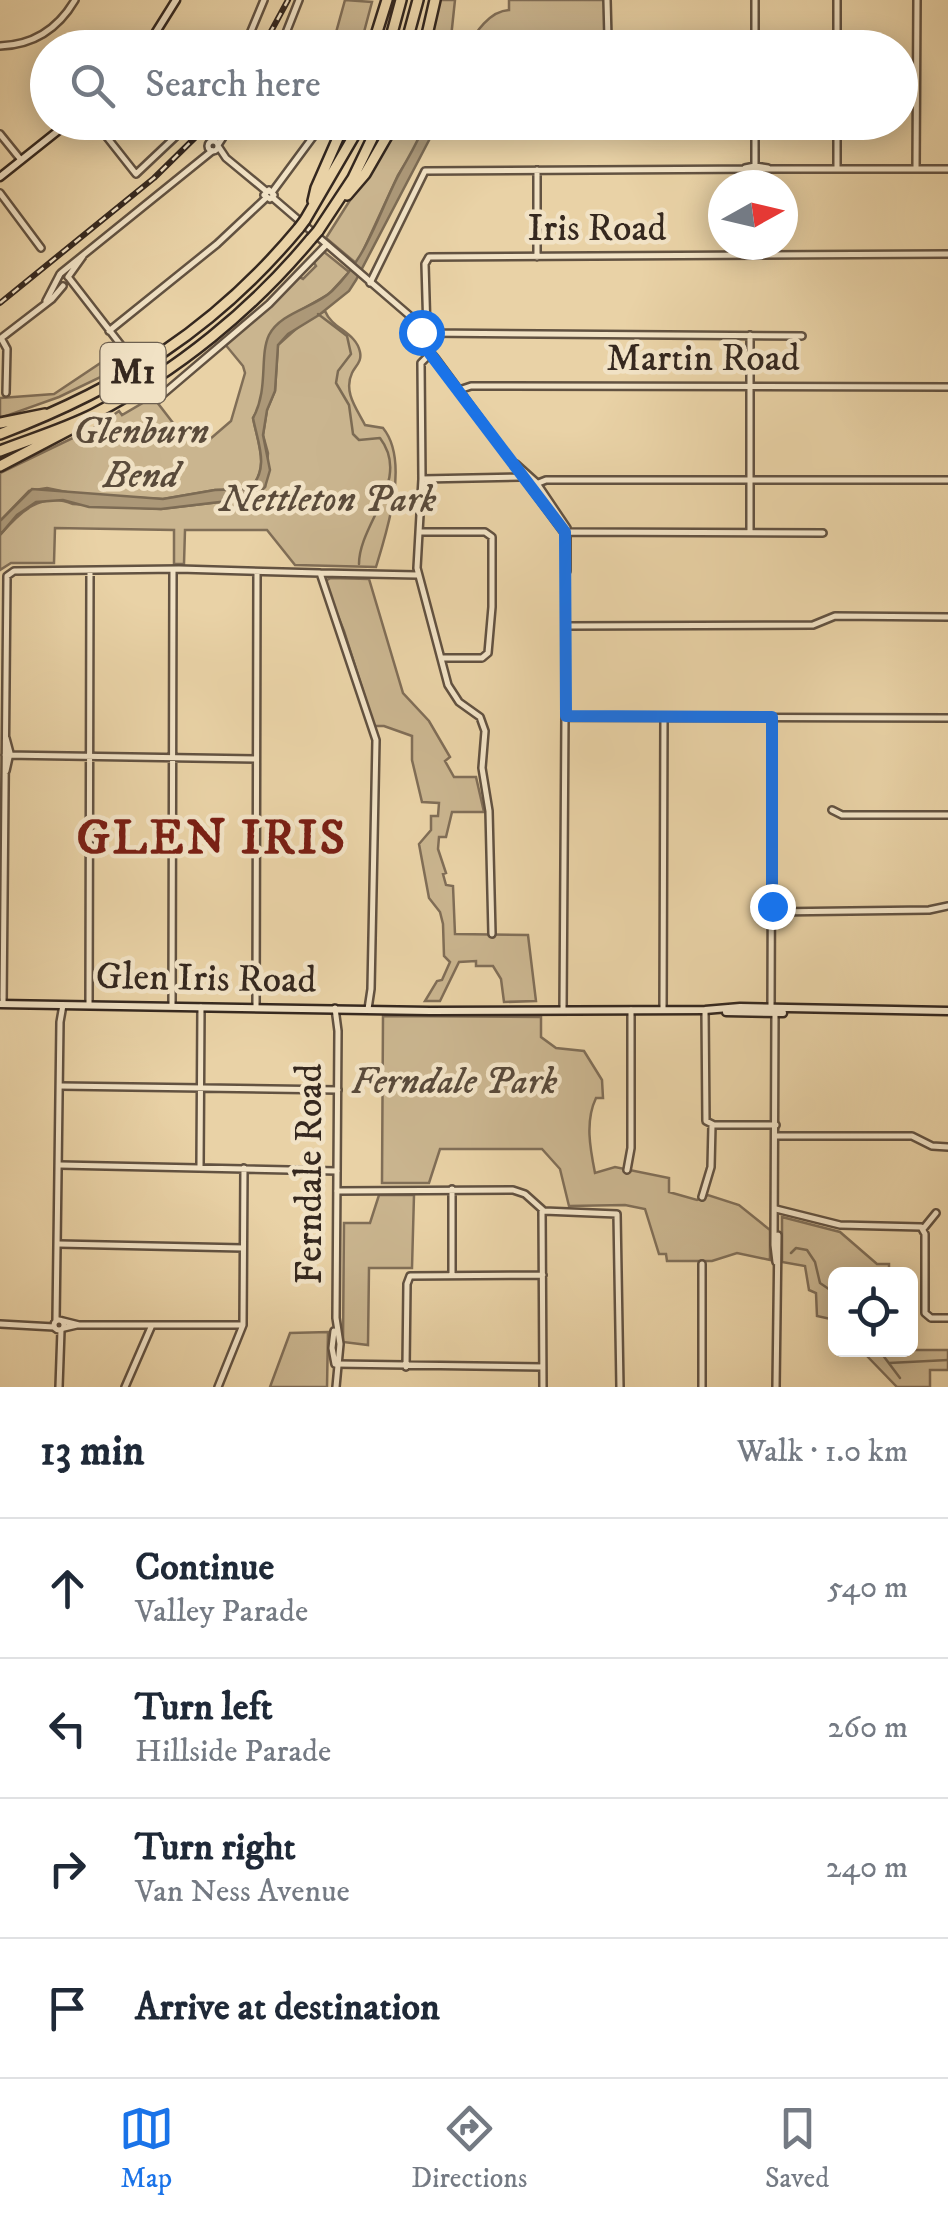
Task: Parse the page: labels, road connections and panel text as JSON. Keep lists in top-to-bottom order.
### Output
{
  "streets": {
    "highway": ["M1"],
    "main road": ["Glen Iris Road"],
    "street": ["Iris Road", "Martin Road", "Ferndale Road"]
  },
  "crossings": [
    ["Glen Iris Road", "Ferndale Road"]
  ],
  "districts": ["GLEN IRIS"],
  "parks": ["Glenburn Bend", "Nettleton Park", "Ferndale Park"],
  "north": "right",
  "page": {
    "search": "Search here",
    "heading": ["13 min", "Walk · 1.0 km"],
    "list": [
      ["Continue", "Valley Parade", "540 m"],
      ["Turn left", "Hillside Parade", "260 m"],
      ["Turn right", "Van Ness Avenue", "240 m"],
      "Arrive at destination"
    ],
    "nav": ["Map", "Directions", "Saved"]
  }
}
